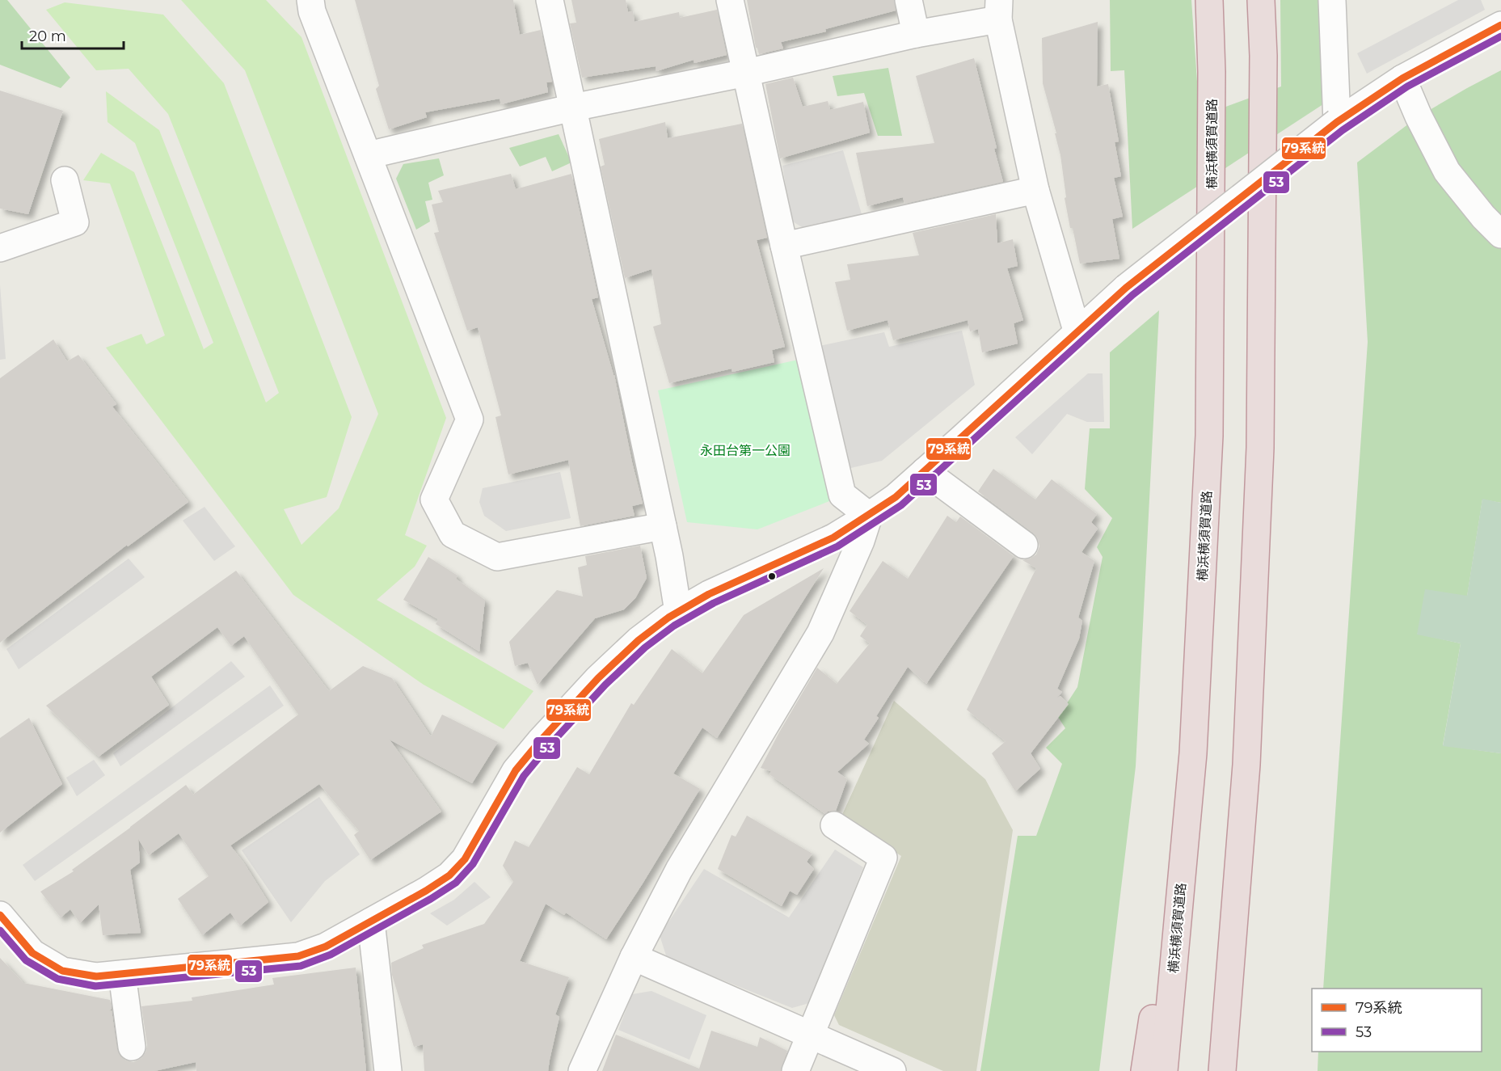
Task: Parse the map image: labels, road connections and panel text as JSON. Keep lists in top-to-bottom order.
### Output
{
  "streets": {
    "highway": ["横浜横須賀道路"]
  },
  "parks": ["永田台第一公園"],
  "lines": ["transit line 79系統", "transit line 53"],
  "legend": ["79系統", "53"],
  "scale_bar": "20 m"
}
